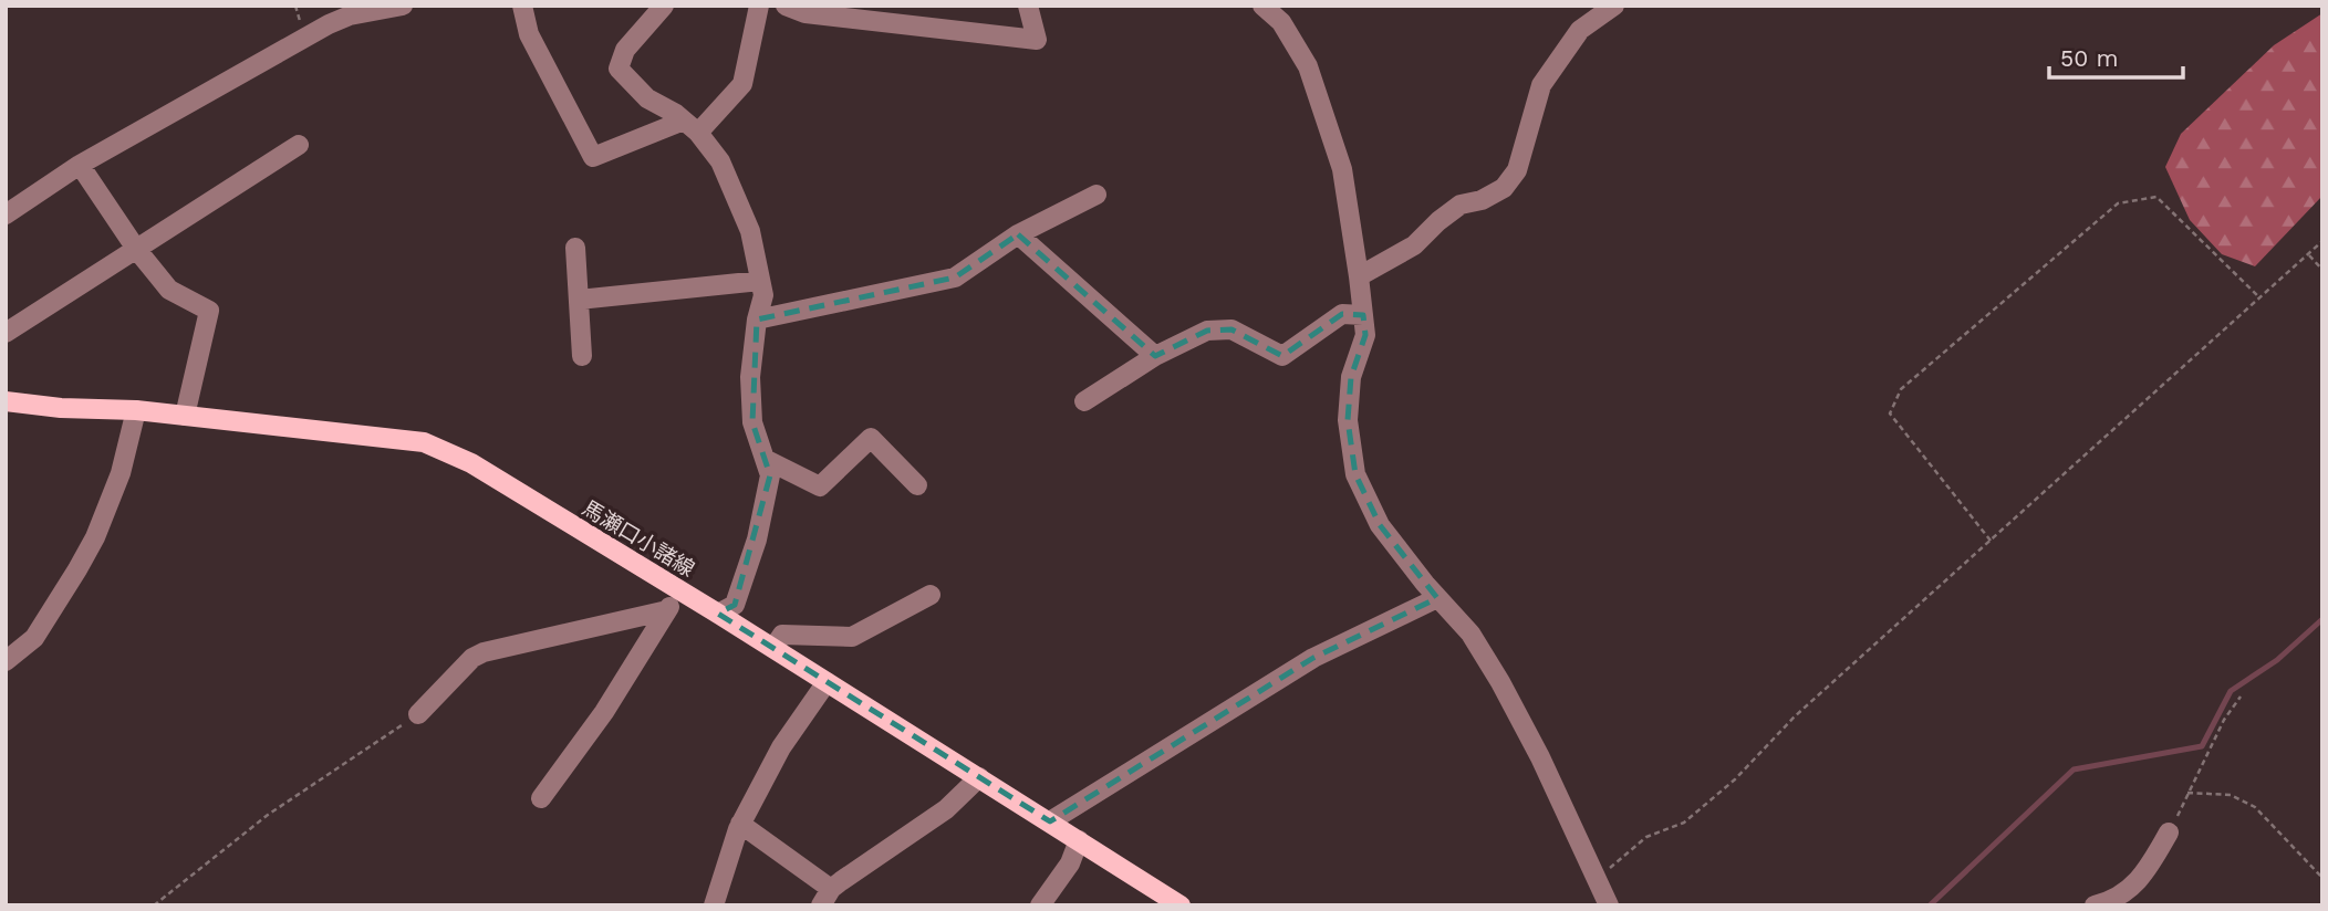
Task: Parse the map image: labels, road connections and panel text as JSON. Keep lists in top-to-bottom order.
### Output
{
  "streets": {
    "main road": ["馬瀬口小諸線"]
  },
  "scale_bar": "50 m"
}
